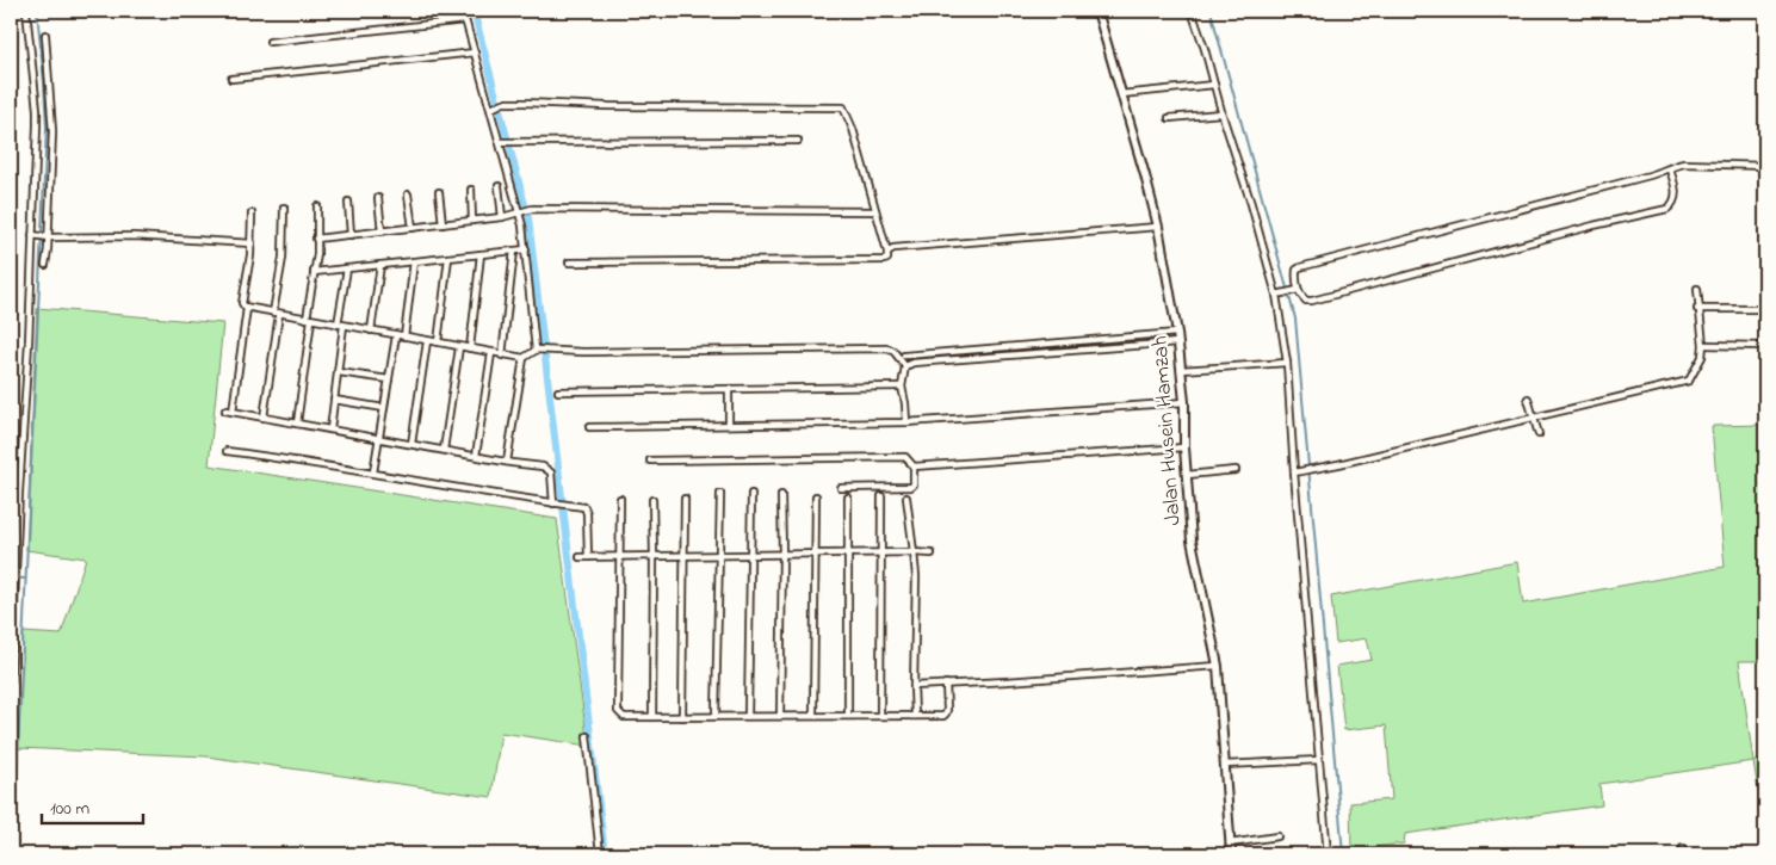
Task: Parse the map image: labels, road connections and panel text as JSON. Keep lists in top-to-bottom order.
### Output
{
  "streets": {
    "street": ["Jalan Husein Hamzah"]
  },
  "scale_bar": "100 m"
}
